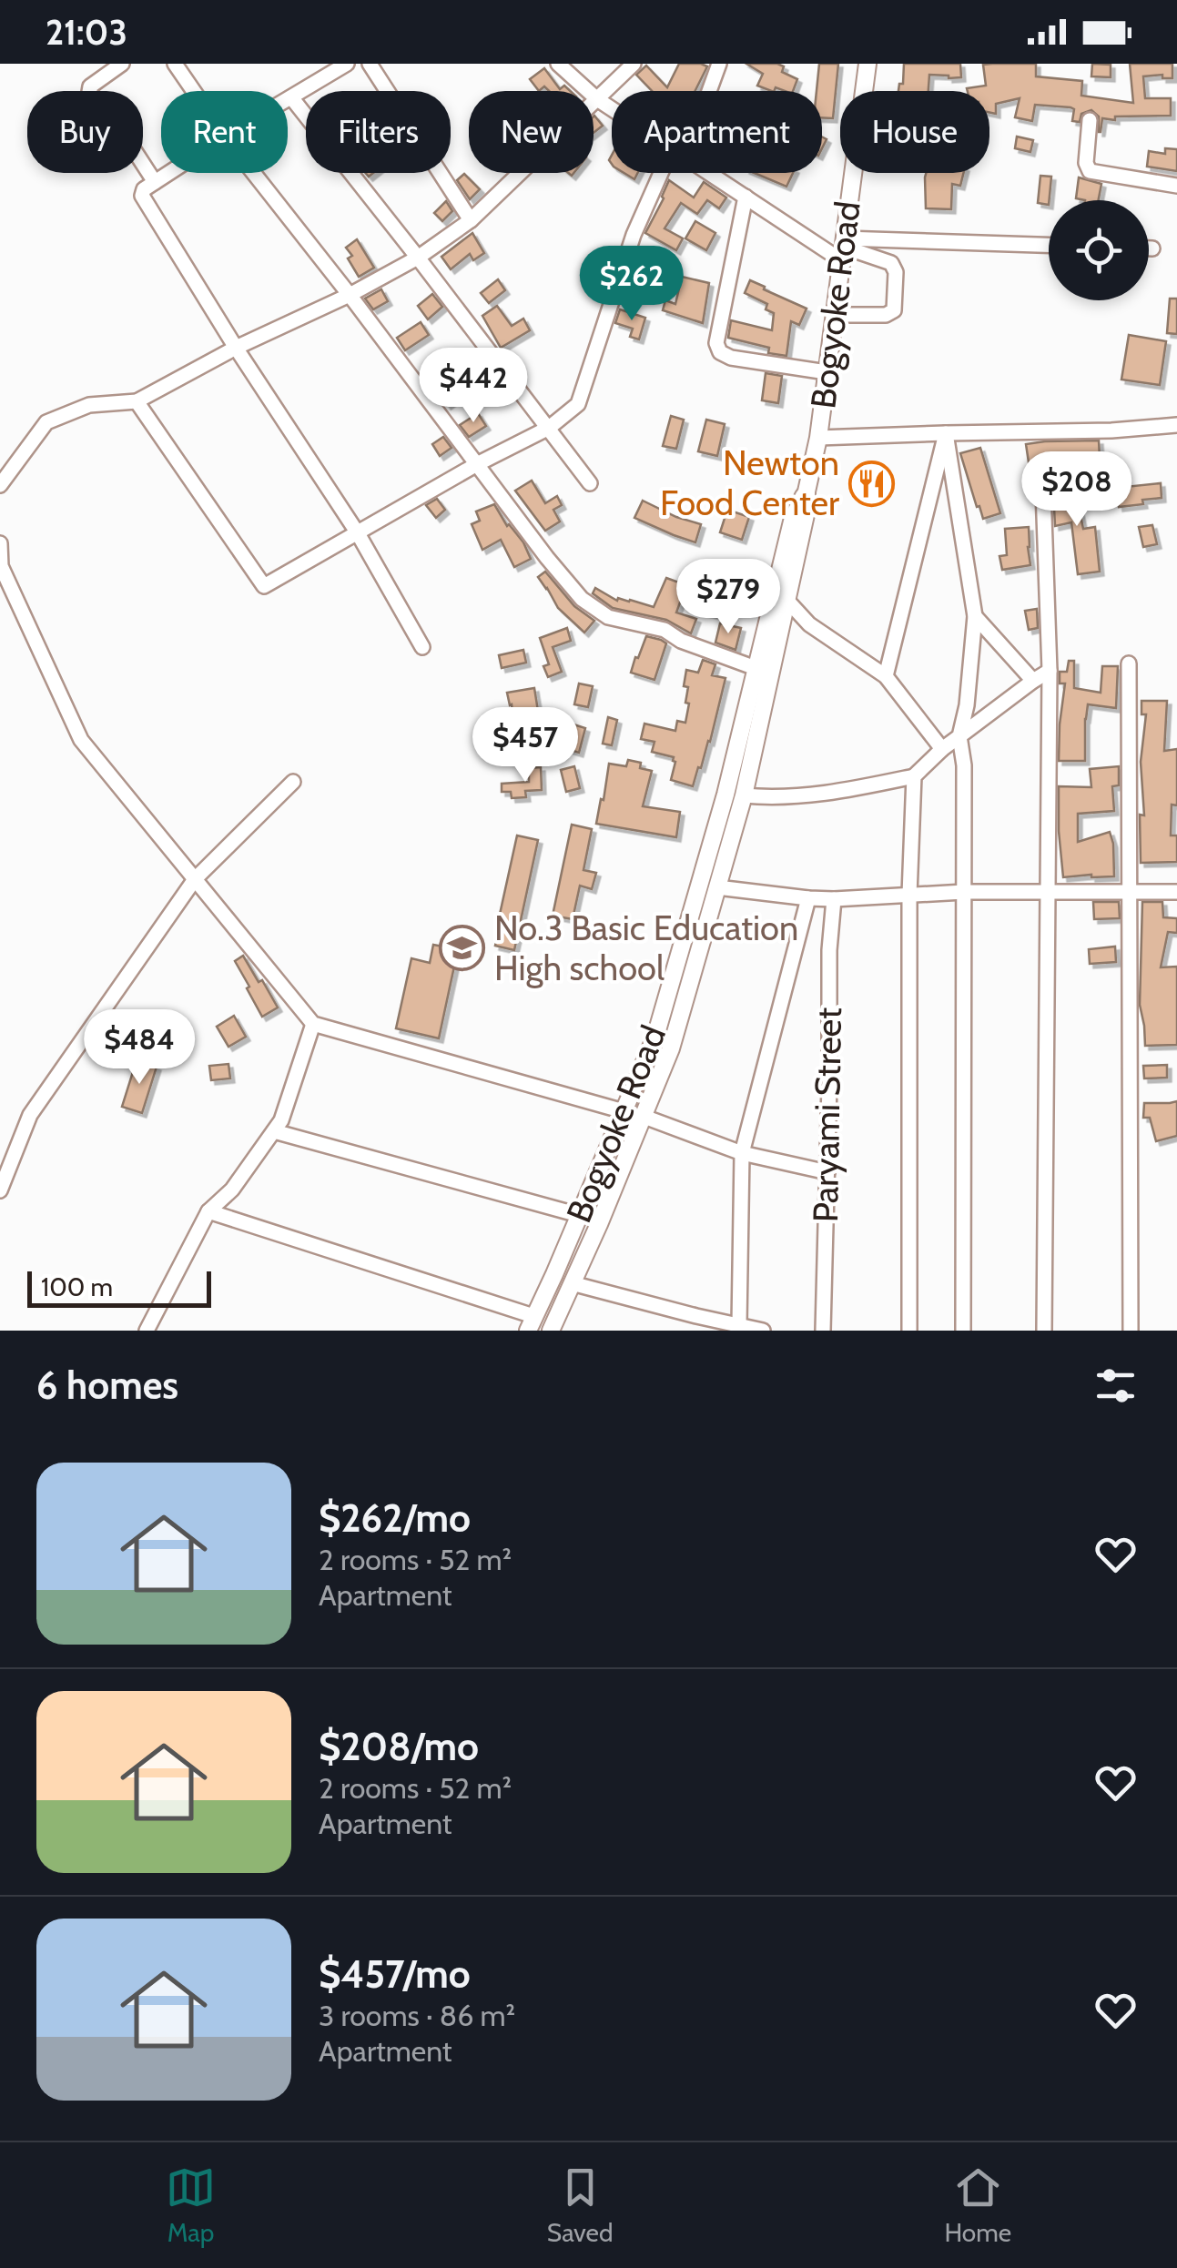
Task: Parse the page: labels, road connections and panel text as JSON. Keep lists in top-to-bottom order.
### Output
{
  "streets": {
    "main road": ["Bogyoke Road"],
    "street": ["Paryami Street"]
  },
  "places": {
    "restaurant": ["Newton Food Center"],
    "school or university": ["No.3 Basic Education High school"]
  },
  "scale_bar": "100 m",
  "page": {
    "status": "21:03",
    "chip": [
      "Buy",
      "Rent",
      "Filters",
      "New",
      "Apartment",
      "House"
    ],
    "price": [
      "$262",
      "$442",
      "$208",
      "$279",
      "$457",
      "$484"
    ],
    "scale": "100 m",
    "heading": "6 homes",
    "list": [
      {
        "name": "$262/mo",
        "note": "2 rooms · 52 m² · Apartment"
      },
      {
        "name": "$208/mo",
        "note": "2 rooms · 52 m² · Apartment"
      },
      {
        "name": "$457/mo",
        "note": "3 rooms · 86 m² · Apartment"
      }
    ],
    "tabs": ["Map", "Saved", "Home"]
  }
}
